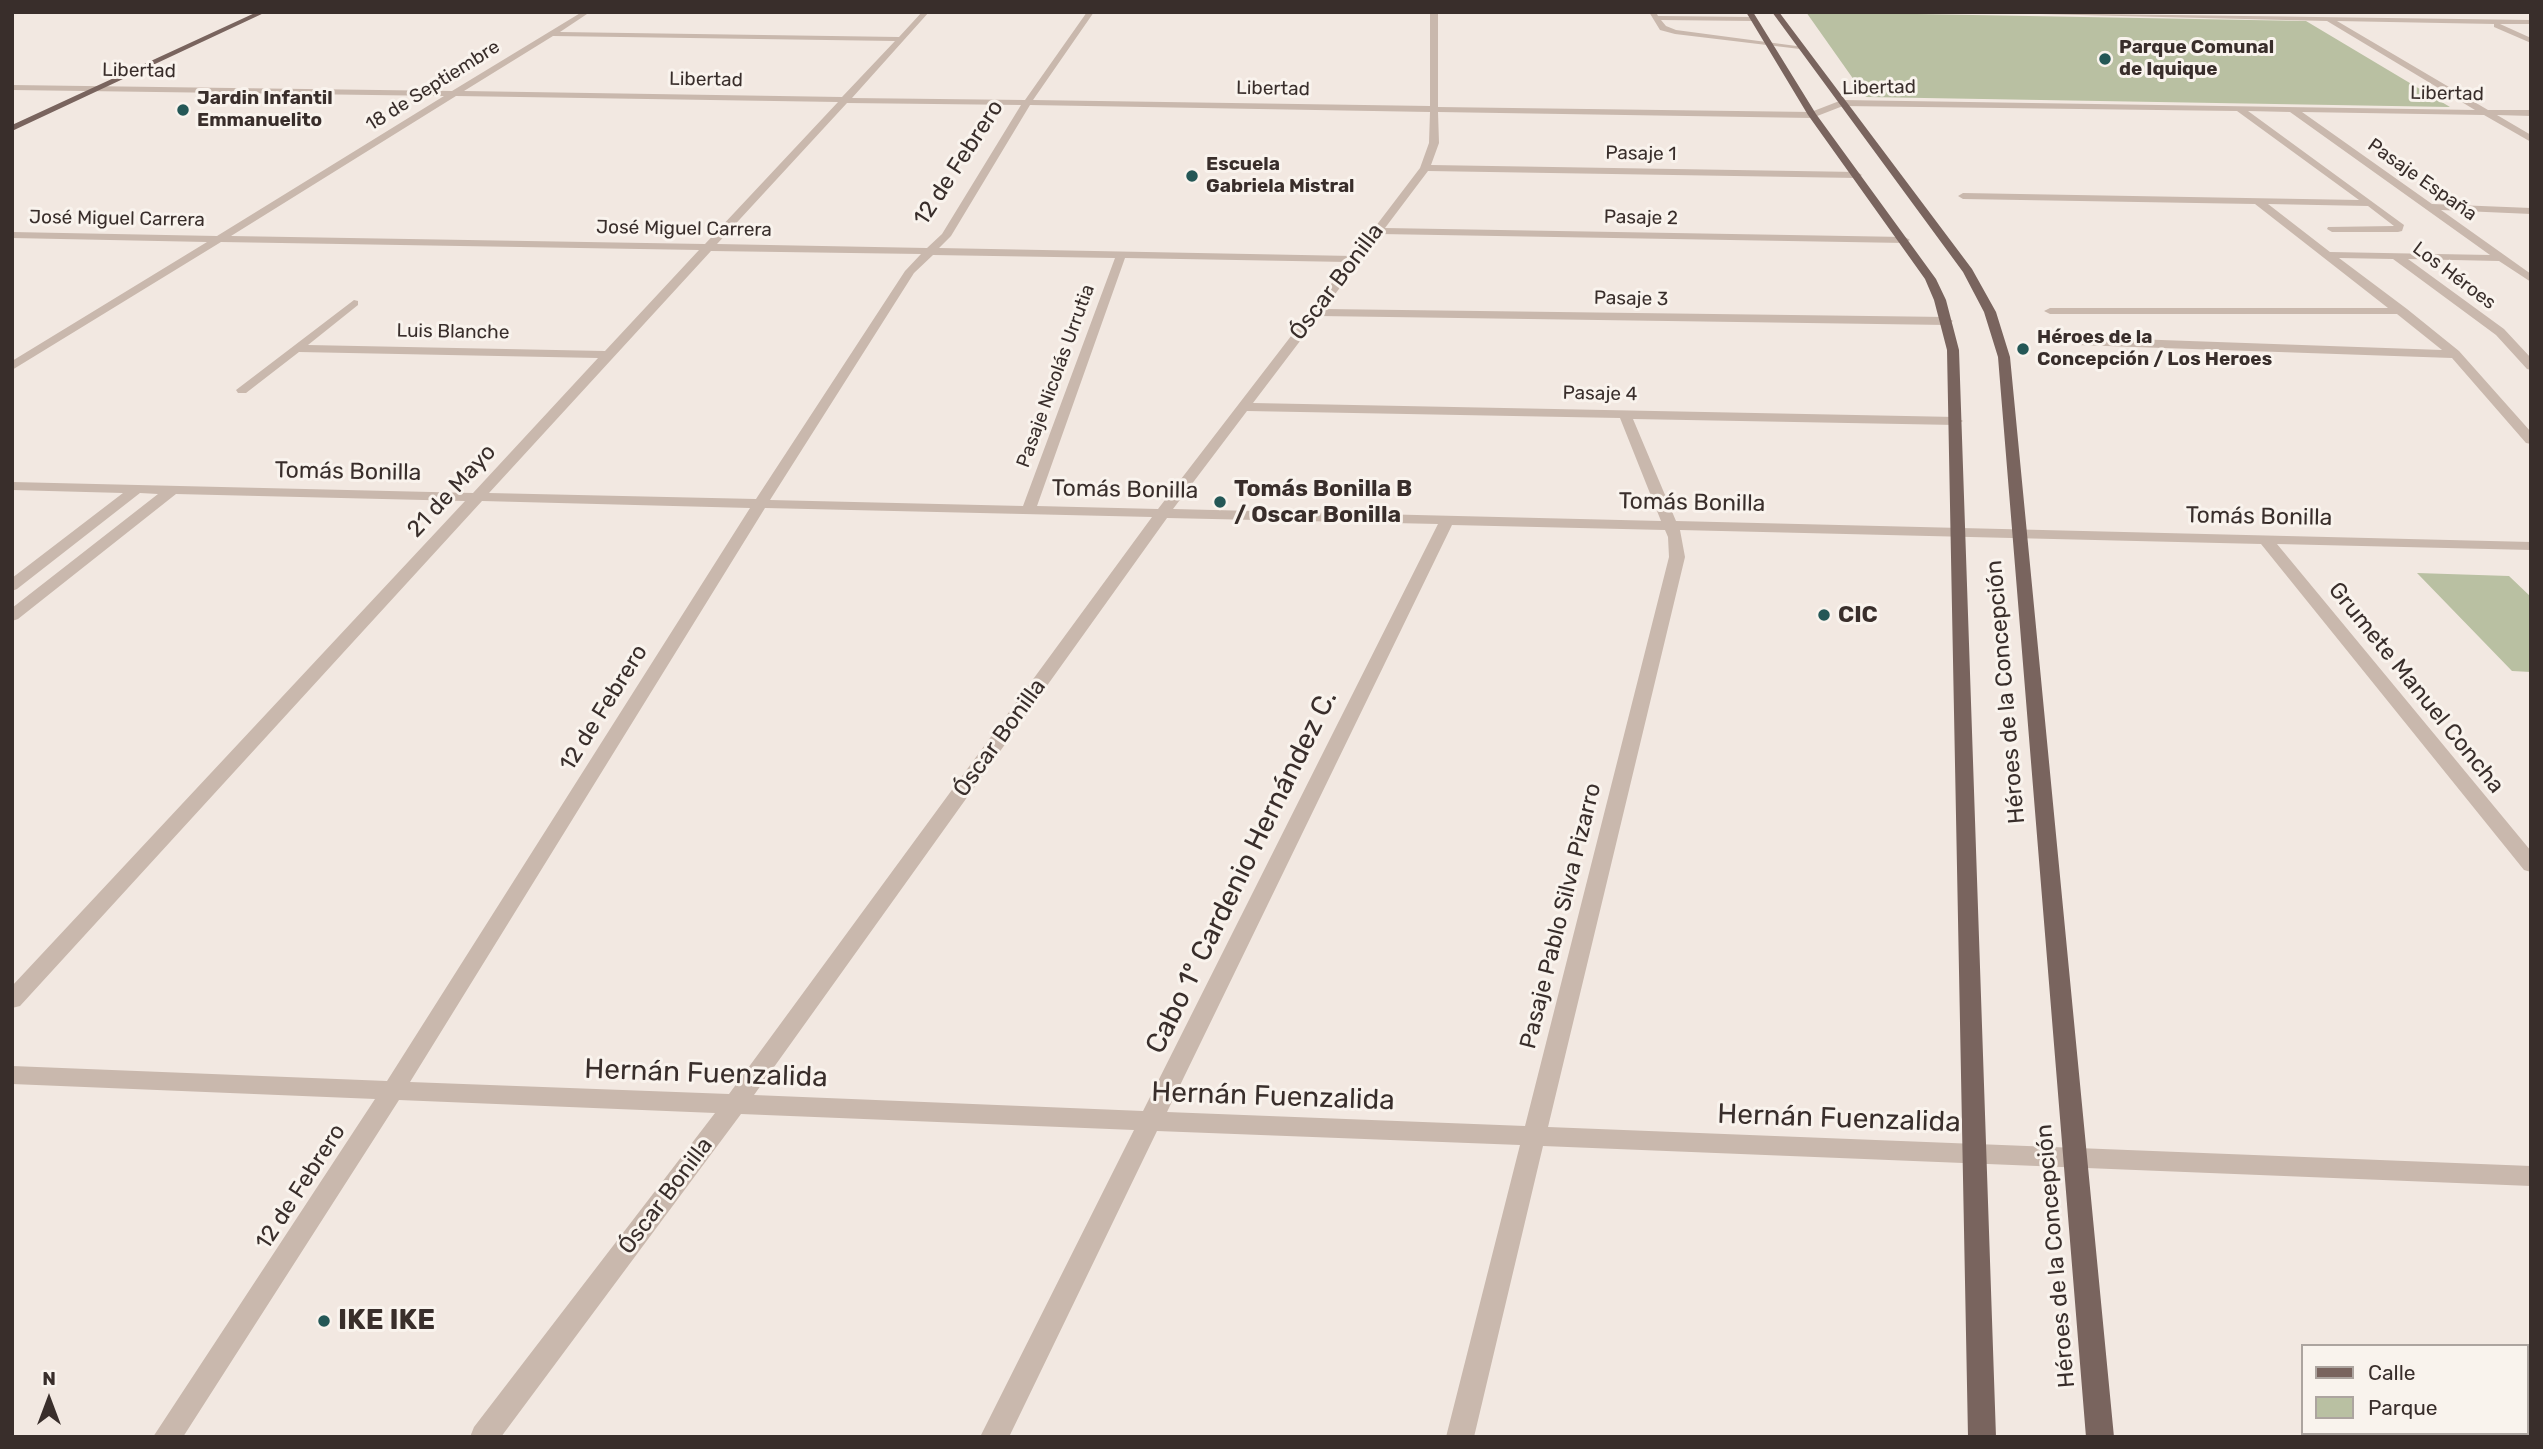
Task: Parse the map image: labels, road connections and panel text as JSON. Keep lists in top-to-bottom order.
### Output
{
  "streets": {
    "main road": ["Héroes de la Concepción"],
    "street": [
      "Libertad",
      "18 de Septiembre",
      "Pasaje 1",
      "12 de Febrero",
      "Pasaje España",
      "Pasaje 2",
      "José Miguel Carrera",
      "Los Héroes",
      "Óscar Bonilla",
      "Pasaje 3",
      "Luis Blanche",
      "Pasaje Nicolás Urrutia",
      "Pasaje 4",
      "Tomás Bonilla",
      "21 de Mayo",
      "Grumete Manuel Concha",
      "Cabo 1º Cardenio Hernández C.",
      "Pasaje Pablo Silva Pizarro",
      "Hernán Fuenzalida"
    ]
  },
  "crossings": [
    ["Libertad", "18 de Septiembre"],
    ["Libertad", "12 de Febrero"],
    ["Libertad", "Pasaje España"],
    ["Libertad", "Óscar Bonilla"],
    ["Libertad", "21 de Mayo"],
    ["Libertad", "Héroes de la Concepción"],
    ["18 de Septiembre", "José Miguel Carrera"],
    ["Pasaje 1", "Óscar Bonilla"],
    ["Pasaje 1", "Héroes de la Concepción"],
    ["12 de Febrero", "José Miguel Carrera"],
    ["12 de Febrero", "Tomás Bonilla"],
    ["12 de Febrero", "Hernán Fuenzalida"],
    ["Pasaje España", "Los Héroes"],
    ["Pasaje 2", "Óscar Bonilla"],
    ["Pasaje 2", "Héroes de la Concepción"],
    ["José Miguel Carrera", "Óscar Bonilla"],
    ["José Miguel Carrera", "Pasaje Nicolás Urrutia"],
    ["José Miguel Carrera", "21 de Mayo"],
    ["Óscar Bonilla", "Pasaje 3"],
    ["Óscar Bonilla", "Pasaje 4"],
    ["Óscar Bonilla", "Tomás Bonilla"],
    ["Óscar Bonilla", "Hernán Fuenzalida"],
    ["Pasaje 3", "Héroes de la Concepción"],
    ["Luis Blanche", "21 de Mayo"],
    ["Pasaje Nicolás Urrutia", "Tomás Bonilla"],
    ["Pasaje 4", "Héroes de la Concepción"],
    ["Pasaje 4", "Pasaje Pablo Silva Pizarro"],
    ["Tomás Bonilla", "21 de Mayo"],
    ["Tomás Bonilla", "Grumete Manuel Concha"],
    ["Tomás Bonilla", "Héroes de la Concepción"],
    ["Tomás Bonilla", "Cabo 1º Cardenio Hernández C."],
    ["Tomás Bonilla", "Pasaje Pablo Silva Pizarro"],
    ["Héroes de la Concepción", "Hernán Fuenzalida"],
    ["Cabo 1º Cardenio Hernández C.", "Hernán Fuenzalida"],
    ["Pasaje Pablo Silva Pizarro", "Hernán Fuenzalida"]
  ],
  "places": [
    "Parque Comunal de Iquique",
    "Jardin Infantil Emmanuelito",
    "Escuela Gabriela Mistral",
    "Héroes de la Concepción / Los Heroes",
    "Tomás Bonilla B / Oscar Bonilla",
    "CIC",
    "IKE IKE"
  ],
  "legend": ["Calle", "Parque"],
  "north": "top"
}
